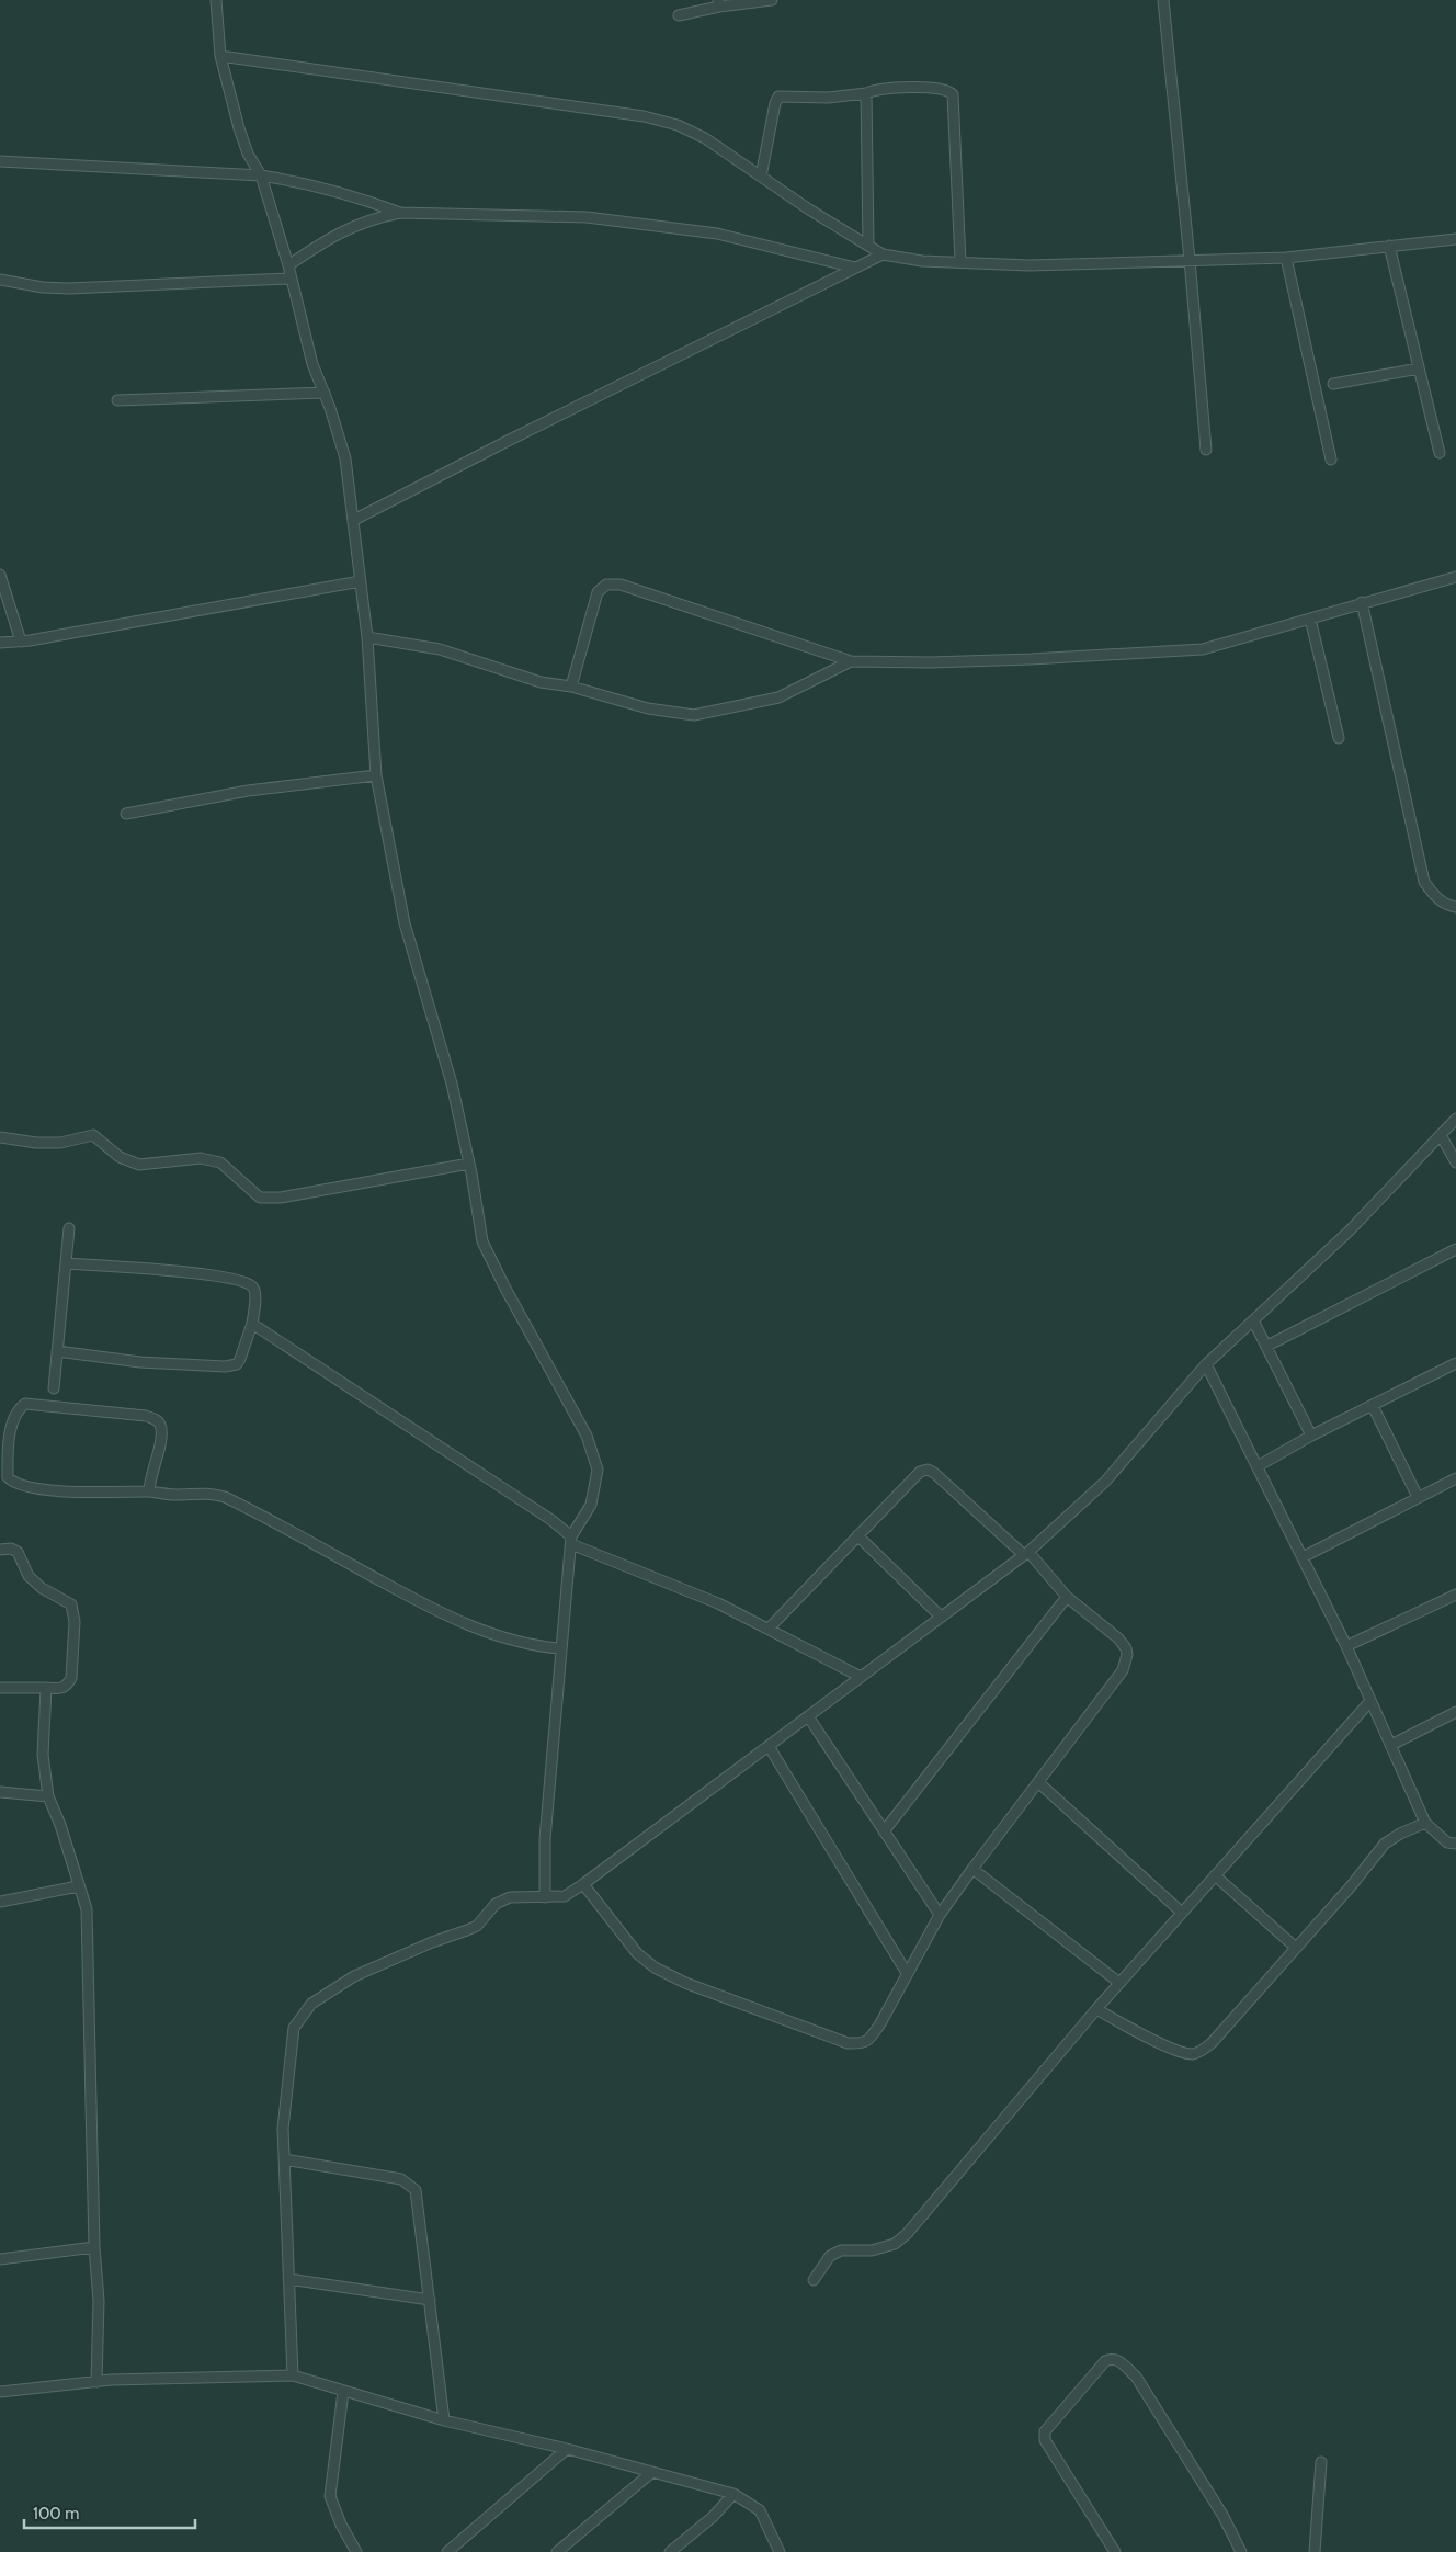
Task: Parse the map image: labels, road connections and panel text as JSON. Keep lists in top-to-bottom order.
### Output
{
  "scale_bar": "100 m"
}
